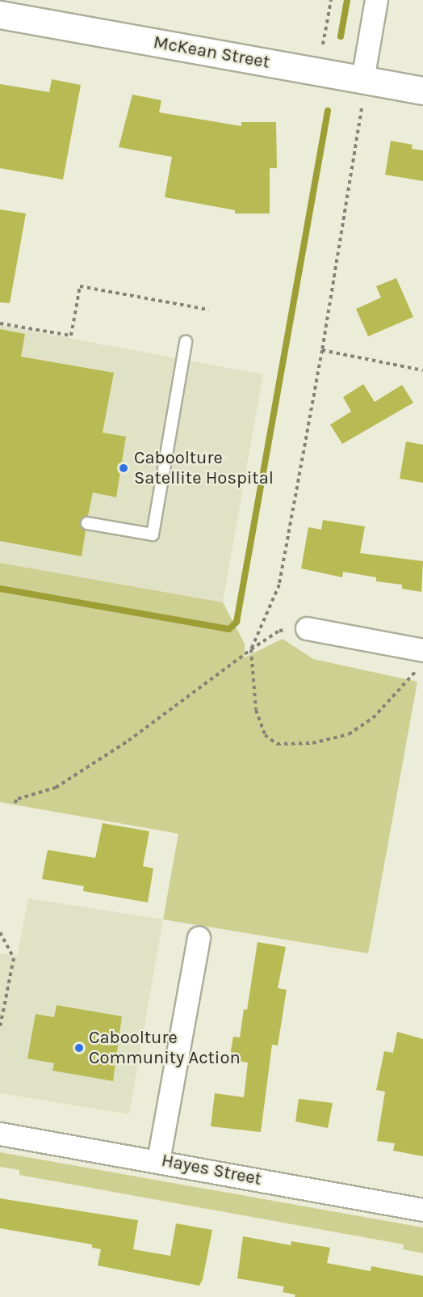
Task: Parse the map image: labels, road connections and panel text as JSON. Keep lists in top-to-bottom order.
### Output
{
  "streets": {
    "main road": ["McKean Street"],
    "street": ["Hayes Street"]
  },
  "places": ["Caboolture Satellite Hospital", "Caboolture Community Action"]
}
